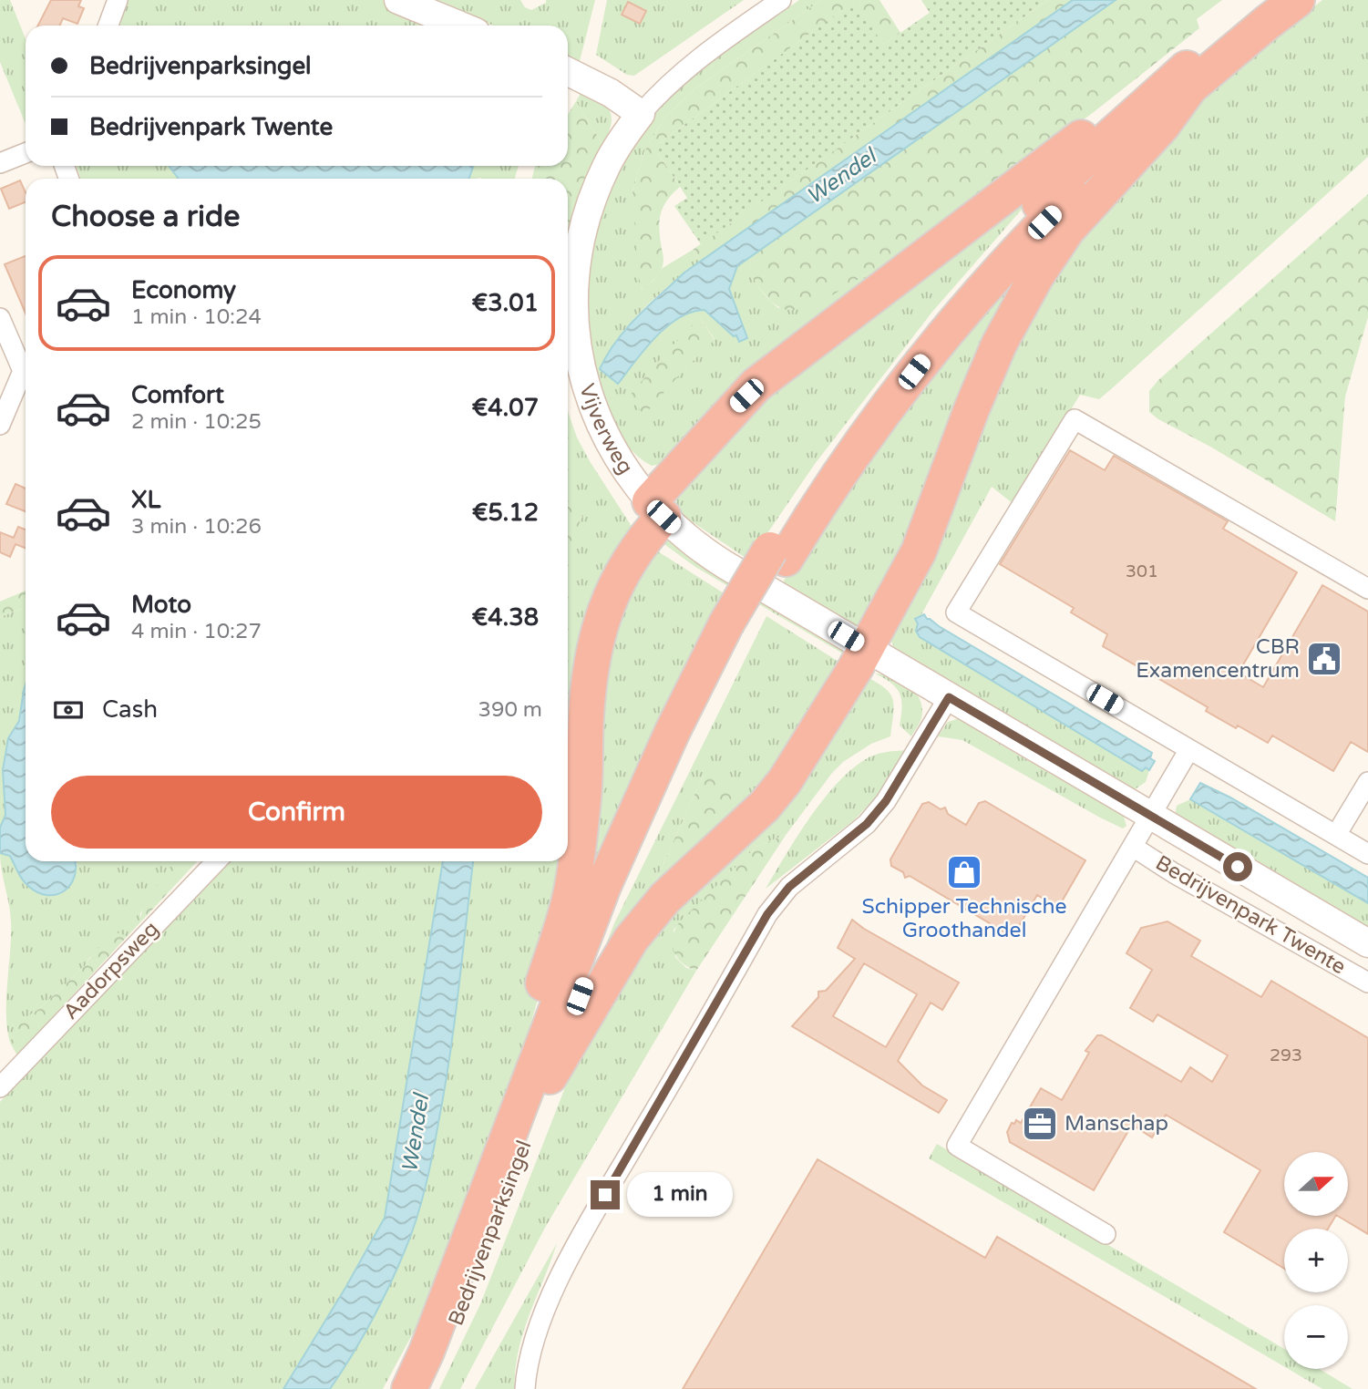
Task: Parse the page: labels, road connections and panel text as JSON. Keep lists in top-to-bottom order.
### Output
{
  "streets": {
    "highway": ["Bedrijvenparksingel"],
    "main road": ["Vijverweg"],
    "street": ["Bedrijvenpark Twente", "Aadorpsweg"]
  },
  "water": ["Wendel"],
  "places": {
    "public building": ["CBR Examencentrum"],
    "shop": ["Schipper Technische Groothandel"],
    "office": ["Manschap"]
  },
  "house_numbers": ["301", "293"],
  "north": "right",
  "page": {
    "banner": ["Bedrijvenparksingel", "Bedrijvenpark Twente"],
    "heading": "Choose a ride",
    "list": [
      {
        "name": "Economy",
        "note": "1 min · 10:24",
        "value": "€3.01"
      },
      {
        "name": "Comfort",
        "note": "2 min · 10:25",
        "value": "€4.07"
      },
      {
        "name": "XL",
        "note": "3 min · 10:26",
        "value": "€5.12"
      },
      {
        "name": "Moto",
        "note": "4 min · 10:27",
        "value": "€4.38"
      }
    ],
    "pay": ["Cash", "390 m"],
    "buttons": "Confirm",
    "map_buttons": ["+", "−"],
    "bubble": "1 min"
  }
}
